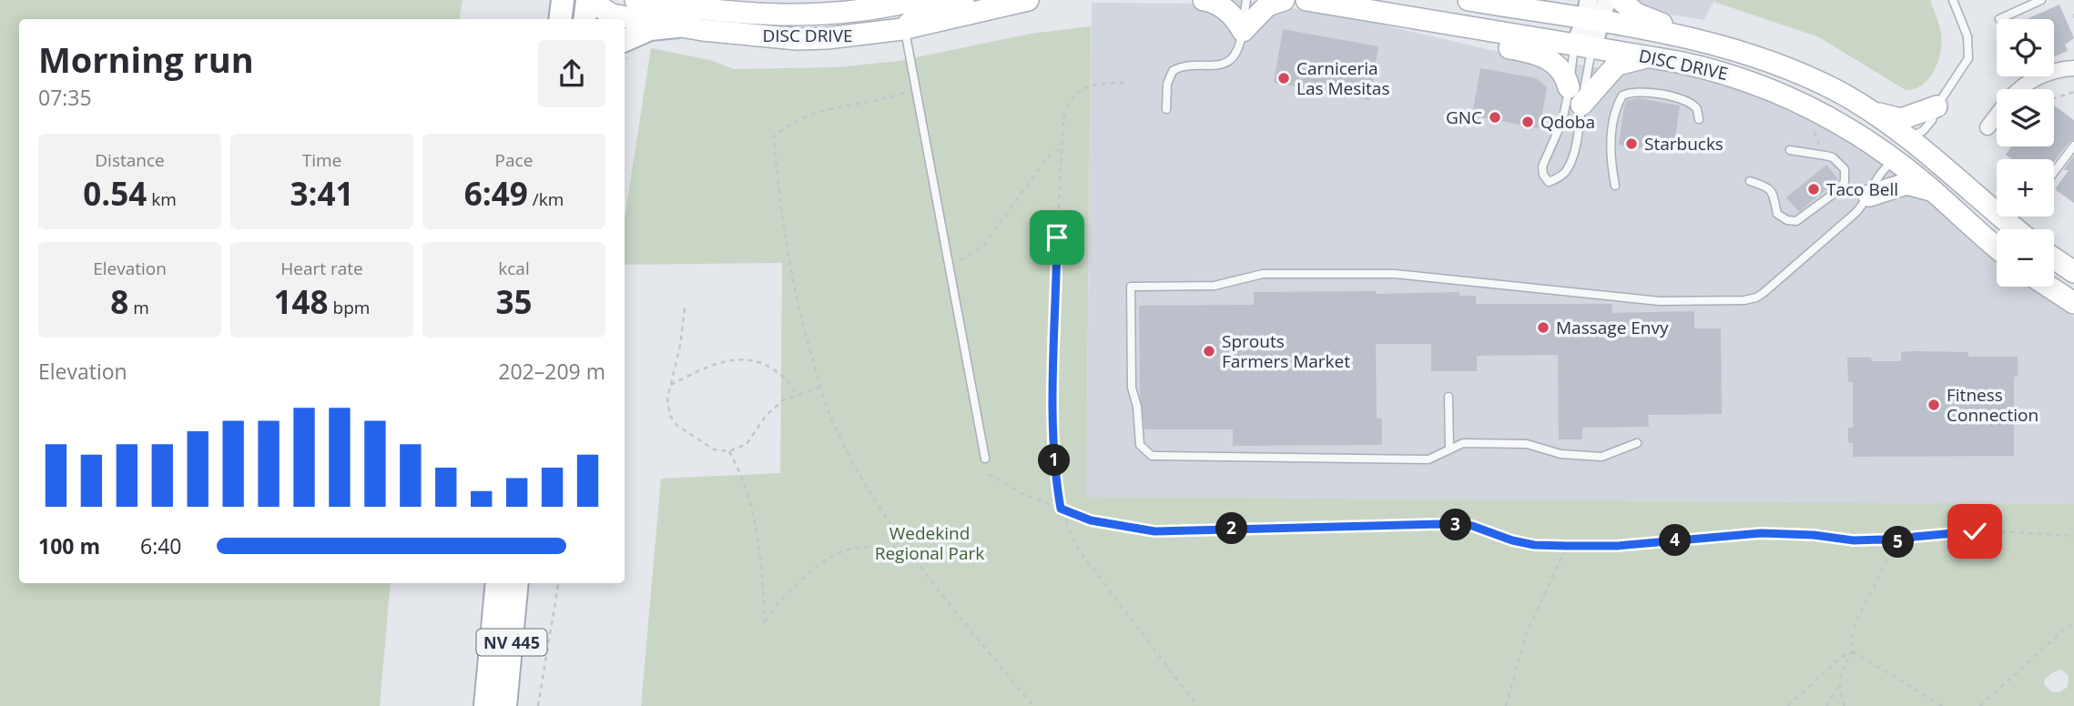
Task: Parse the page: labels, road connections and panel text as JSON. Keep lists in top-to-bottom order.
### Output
{
  "streets": {
    "main road": ["DISC DRIVE", "NV 445"]
  },
  "parks": ["Wedekind Regional Park"],
  "places": [
    "Carniceria Las Mesitas",
    "GNC",
    "Qdoba",
    "Starbucks",
    "Taco Bell",
    "Massage Envy",
    "Sprouts Farmers Market",
    "Fitness Connection"
  ],
  "page": {
    "map_buttons": ["+", "−"],
    "heading": ["Morning run", "07:35"],
    "stats": [
      ["Distance", "0.54 km"],
      ["Time", "3:41"],
      ["Pace", "6:49 /km"],
      ["Elevation", "8 m"],
      ["Heart rate", "148 bpm"],
      ["kcal", "35"]
    ],
    "chart": ["Elevation", "202–209 m"],
    "pins": [
      "1",
      "3",
      "2",
      "4",
      "5"
    ],
    "list": [
      {
        "name": "100 m",
        "note": "6:40"
      }
    ]
  }
}
